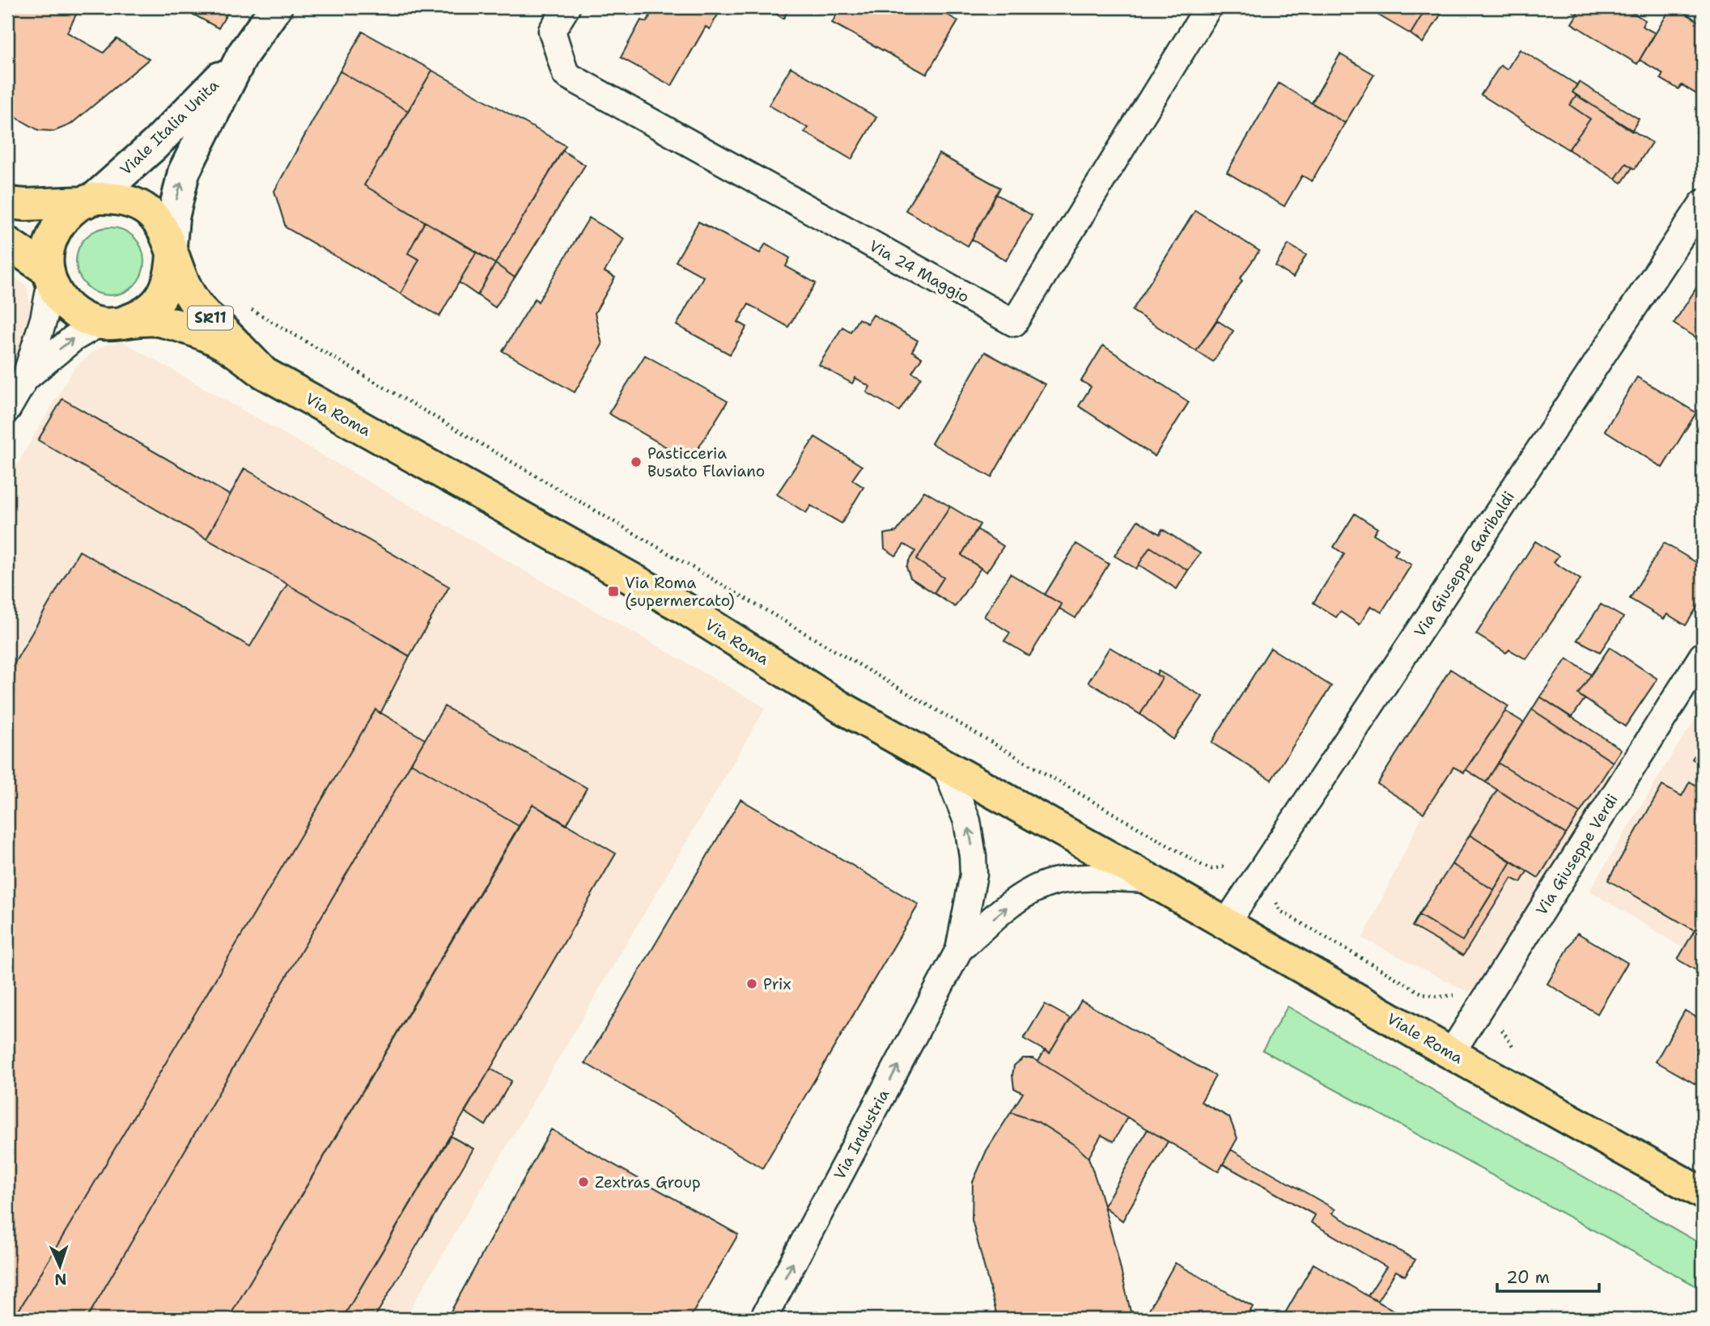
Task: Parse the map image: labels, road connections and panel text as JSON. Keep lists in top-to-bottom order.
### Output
{
  "streets": {
    "main road": ["SR11", "Via Roma", "Viale Roma"],
    "street": [
      "Viale Italia Unita",
      "Via 24 Maggio",
      "Via Giuseppe Garibaldi",
      "Via Giuseppe Verdi",
      "Via Industria"
    ]
  },
  "crossings": [
    ["Viale Italia Unita", "Via Roma"],
    ["Via Roma", "Viale Roma"],
    ["Via Roma", "Via Industria"],
    ["Via Giuseppe Garibaldi", "Viale Roma"],
    ["Via Giuseppe Verdi", "Viale Roma"],
    ["Viale Roma", "Via Industria"]
  ],
  "one_way": ["Viale Italia Unita", "Via Industria"],
  "places": {
    "other": ["Pasticceria Busato Flaviano", "Prix", "Zextras Group"],
    "transit": ["Via Roma (supermercato)"]
  },
  "scale_bar": "20 m",
  "north": "bottom"
}
